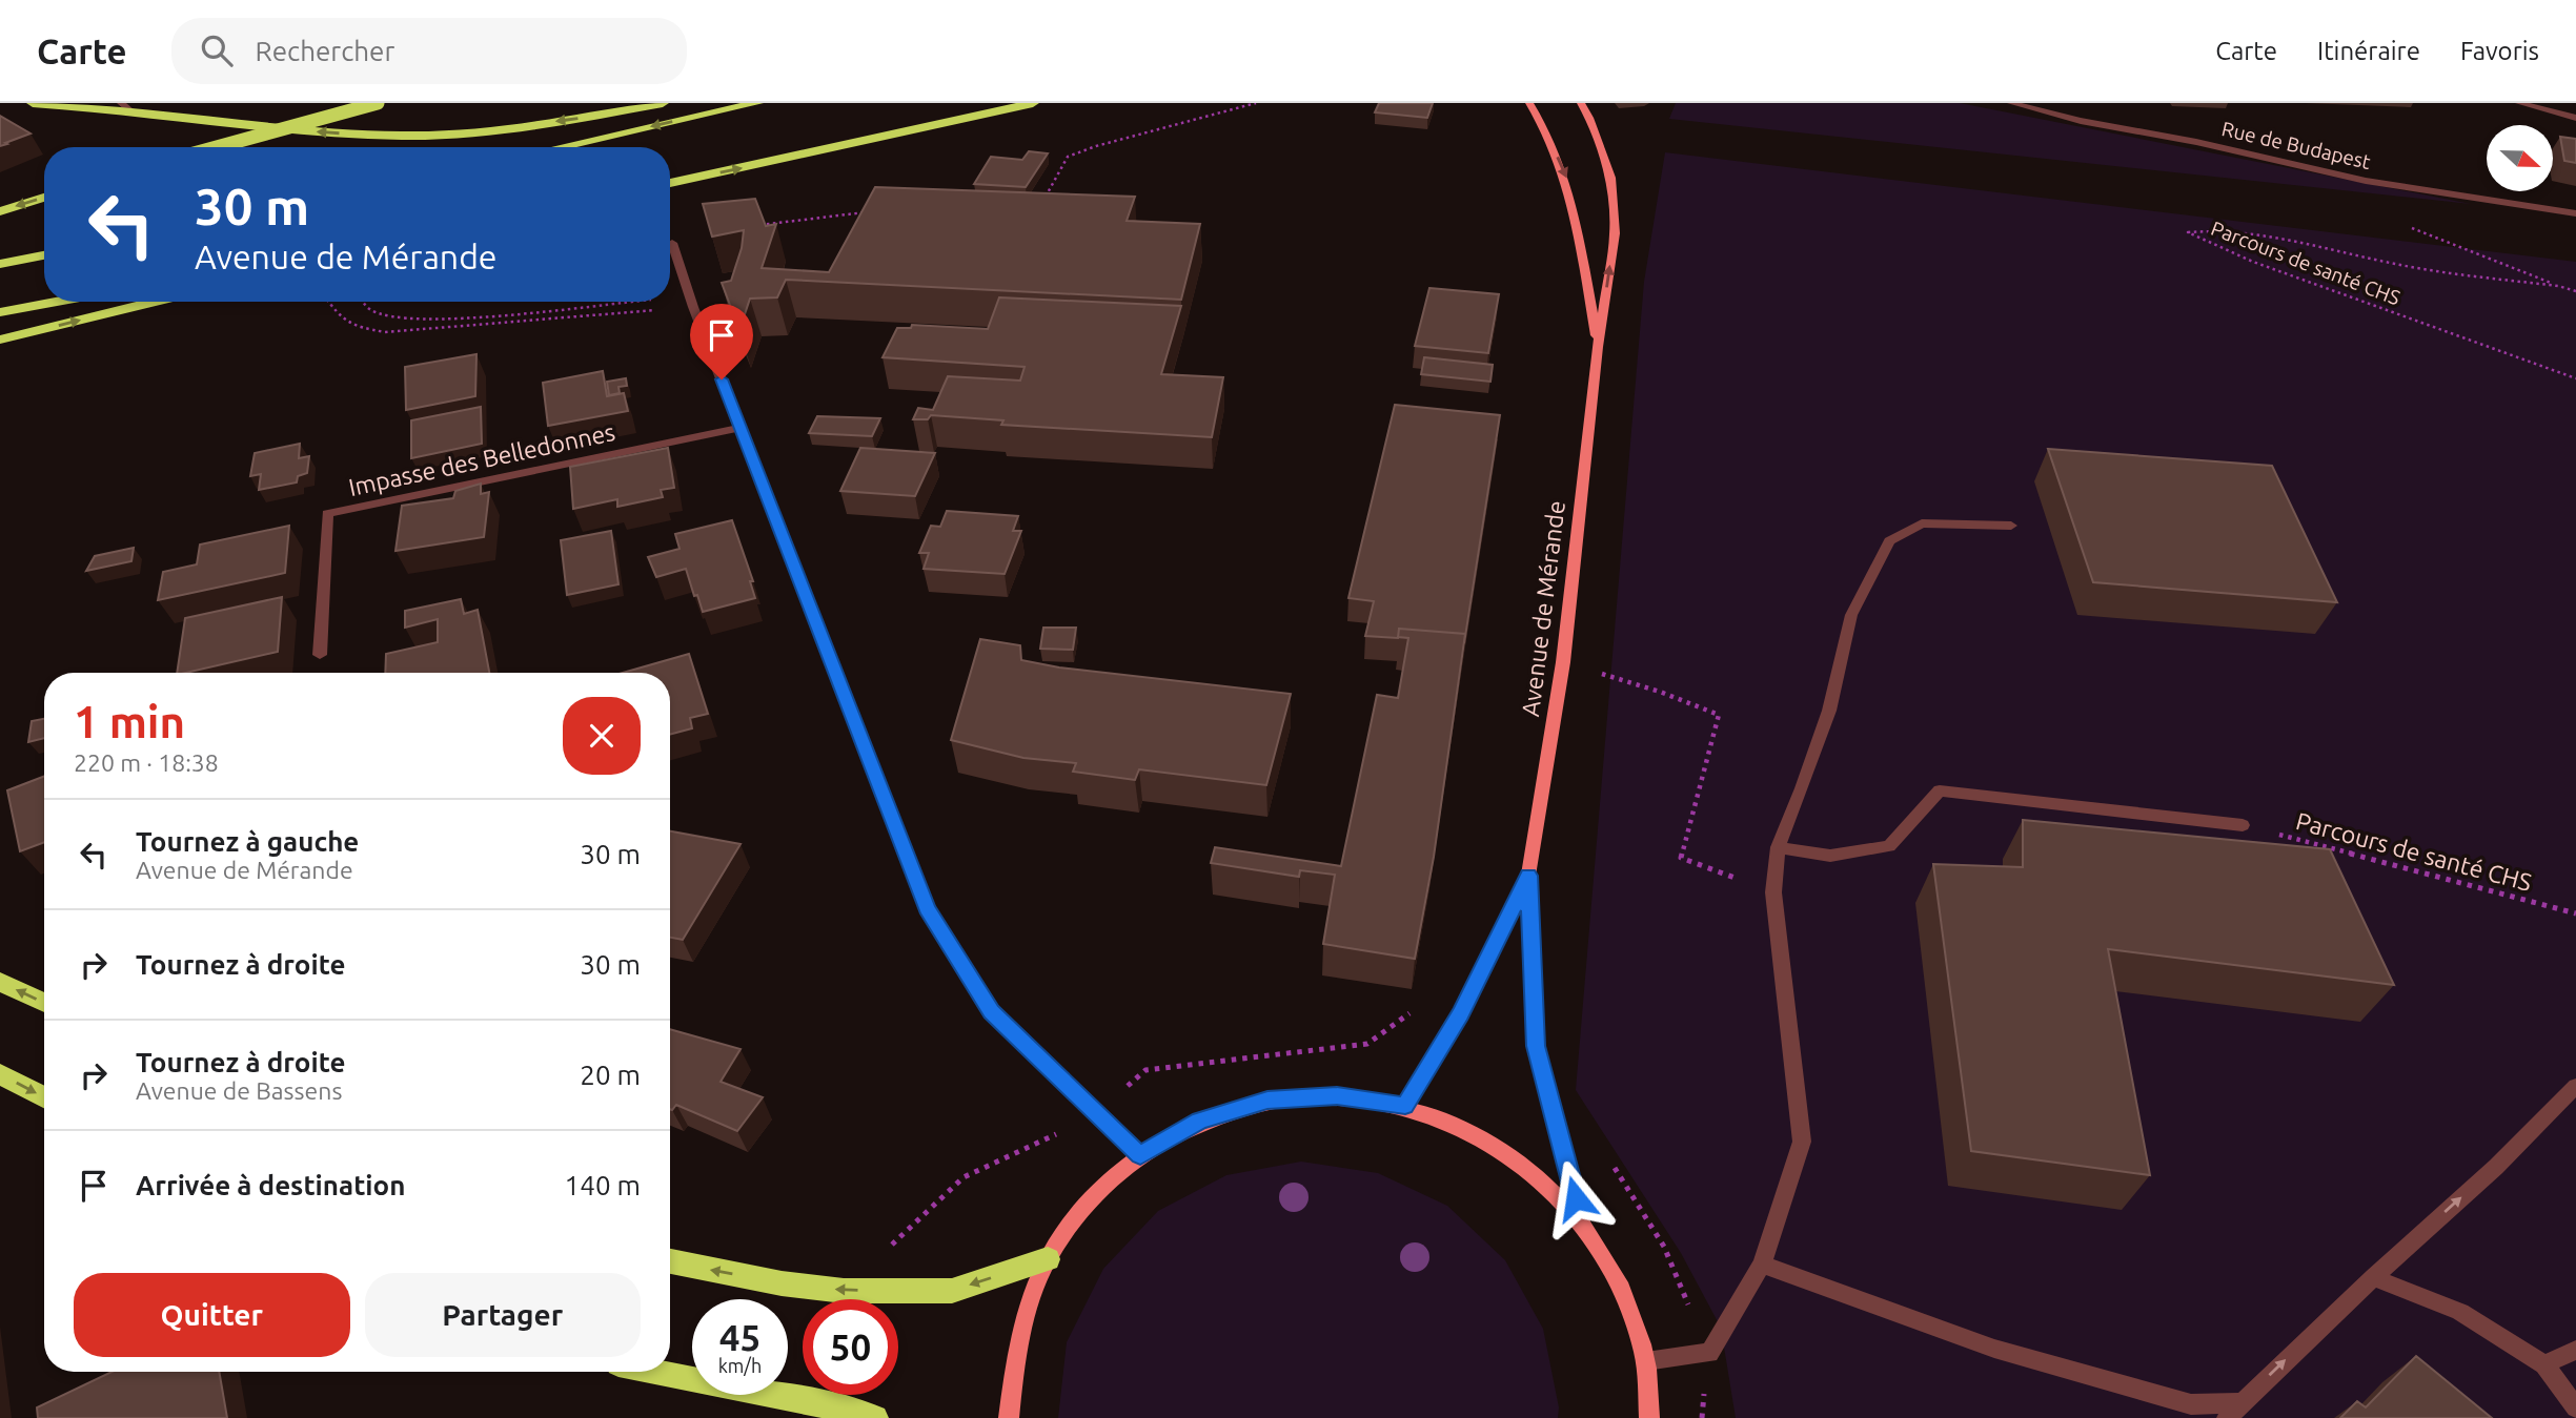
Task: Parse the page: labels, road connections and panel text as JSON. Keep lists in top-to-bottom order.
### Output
{
  "streets": {
    "main road": ["Avenue de Mérande"],
    "street": ["Rue de Budapest", "Impasse des Belledonnes"],
    "path": ["Parcours de santé CHS"]
  },
  "north": "right",
  "page": {
    "header": "Carte",
    "search": "Rechercher",
    "nav": ["Carte", "Itinéraire", "Favoris"],
    "turn": ["30 m", "Avenue de Mérande"],
    "heading": ["1 min", "220 m · 18:38"],
    "list": [
      {
        "name": "Tournez à gauche",
        "note": "Avenue de Mérande",
        "value": "30 m"
      },
      {
        "name": "Tournez à droite",
        "value": "30 m"
      },
      {
        "name": "Tournez à droite",
        "note": "Avenue de Bassens",
        "value": "20 m"
      },
      {
        "name": "Arrivée à destination",
        "value": "140 m"
      }
    ],
    "buttons": ["Quitter", "Partager"],
    "speed": "45 km/h",
    "limit": "50"
  }
}
